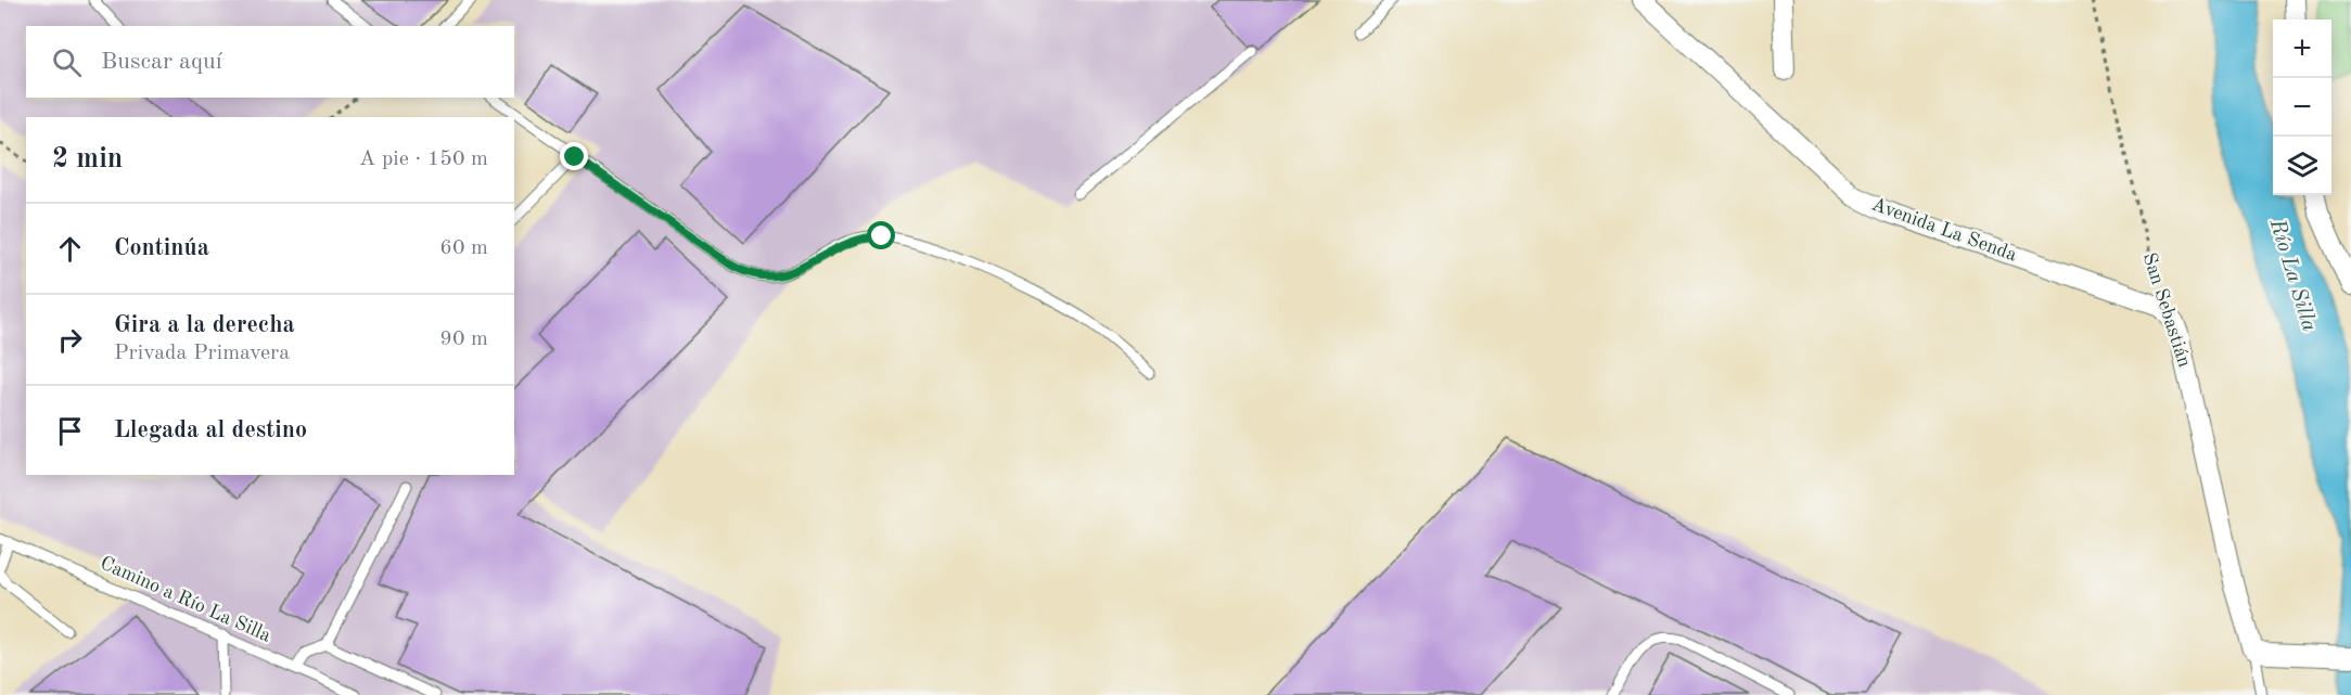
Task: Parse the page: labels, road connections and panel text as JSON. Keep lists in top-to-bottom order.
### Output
{
  "streets": {
    "street": ["Avenida La Senda", "San Sebastián"],
    "lane": ["Camino a Río La Silla"]
  },
  "crossings": [
    ["Avenida La Senda", "San Sebastián"]
  ],
  "water": ["Río La Silla"],
  "page": {
    "map_buttons": ["+", "−"],
    "search": "Buscar aquí",
    "heading": ["2 min", "A pie · 150 m"],
    "list": [
      ["Continúa", "60 m"],
      ["Gira a la derecha", "Privada Primavera", "90 m"],
      "Llegada al destino"
    ]
  }
}
